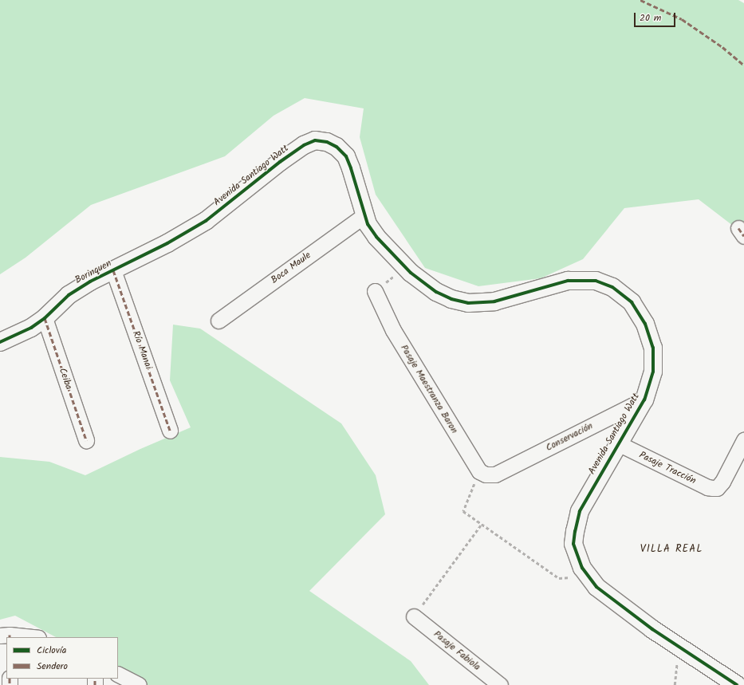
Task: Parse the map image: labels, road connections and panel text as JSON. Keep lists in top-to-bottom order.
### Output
{
  "streets": {
    "street": [
      "Avenida Santiago Watt",
      "Boca Maule",
      "Borinquen",
      "Río Manai",
      "Ceiba",
      "Pasaje Maestranza Baron",
      "Conservación",
      "Pasaje Tracción",
      "Pasaje Fabiola"
    ]
  },
  "crossings": [
    ["Avenida Santiago Watt", "Boca Maule"],
    ["Avenida Santiago Watt", "Borinquen"],
    ["Avenida Santiago Watt", "Conservación"],
    ["Avenida Santiago Watt", "Pasaje Tracción"],
    ["Borinquen", "Río Manai"],
    ["Borinquen", "Ceiba"],
    ["Pasaje Maestranza Baron", "Conservación"]
  ],
  "districts": ["VILLA REAL"],
  "legend": ["Ciclovía", "Sendero"],
  "scale_bar": "20 m"
}
